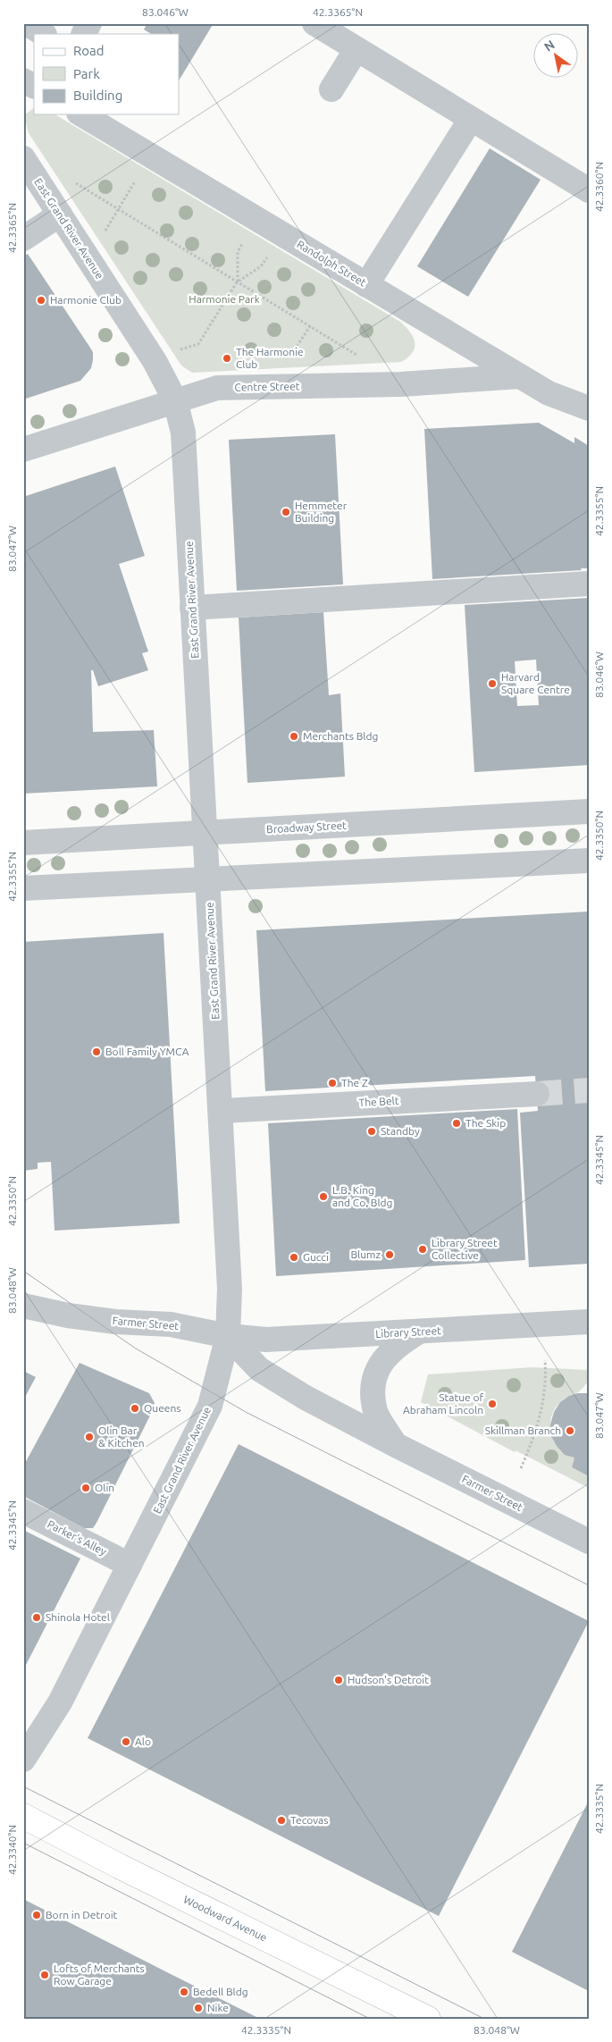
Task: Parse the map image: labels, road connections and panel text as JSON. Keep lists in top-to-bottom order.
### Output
{
  "streets": {
    "main road": ["Woodward Avenue"],
    "street": [
      "East Grand River Avenue",
      "Randolph Street",
      "Centre Street",
      "Broadway Street",
      "The Belt",
      "Farmer Street",
      "Library Street",
      "Parker’s Alley"
    ]
  },
  "crossings": [
    ["East Grand River Avenue", "Centre Street"],
    ["East Grand River Avenue", "Broadway Street"],
    ["East Grand River Avenue", "The Belt"],
    ["East Grand River Avenue", "Farmer Street"],
    ["East Grand River Avenue", "Library Street"],
    ["East Grand River Avenue", "Parker’s Alley"],
    ["Randolph Street", "Centre Street"],
    ["Farmer Street", "Library Street"]
  ],
  "parks": ["Harmonie Park"],
  "places": [
    "Harmonie Club",
    "The Harmonie Club",
    "Hemmeter Building",
    "Harvard Square Centre",
    "Merchants Bldg",
    "Boll Family YMCA",
    "The Z",
    "The Skip",
    "Standby",
    "L.B. King and Co. Bldg",
    "Library Street Collective",
    "Blumz",
    "Gucci",
    "Statue of Abraham Lincoln",
    "Queens",
    "Skillman Branch",
    "Olin Bar & Kitchen",
    "Olin",
    "Shinola Hotel",
    "Hudson's Detroit",
    "Alo",
    "Tecovas",
    "Born in Detroit",
    "Lofts of Merchants Row Garage",
    "Bedell Bldg",
    "Nike"
  ],
  "legend": ["Road", "Park", "Building"],
  "north": "top left",
  "coordinates": [
    "83.046°W",
    "42.3365°N",
    "42.3360°N",
    "42.3355°N",
    "83.047°W",
    "42.3350°N",
    "42.3345°N",
    "83.048°W",
    "42.3335°N",
    "42.3340°N"
  ]
}
